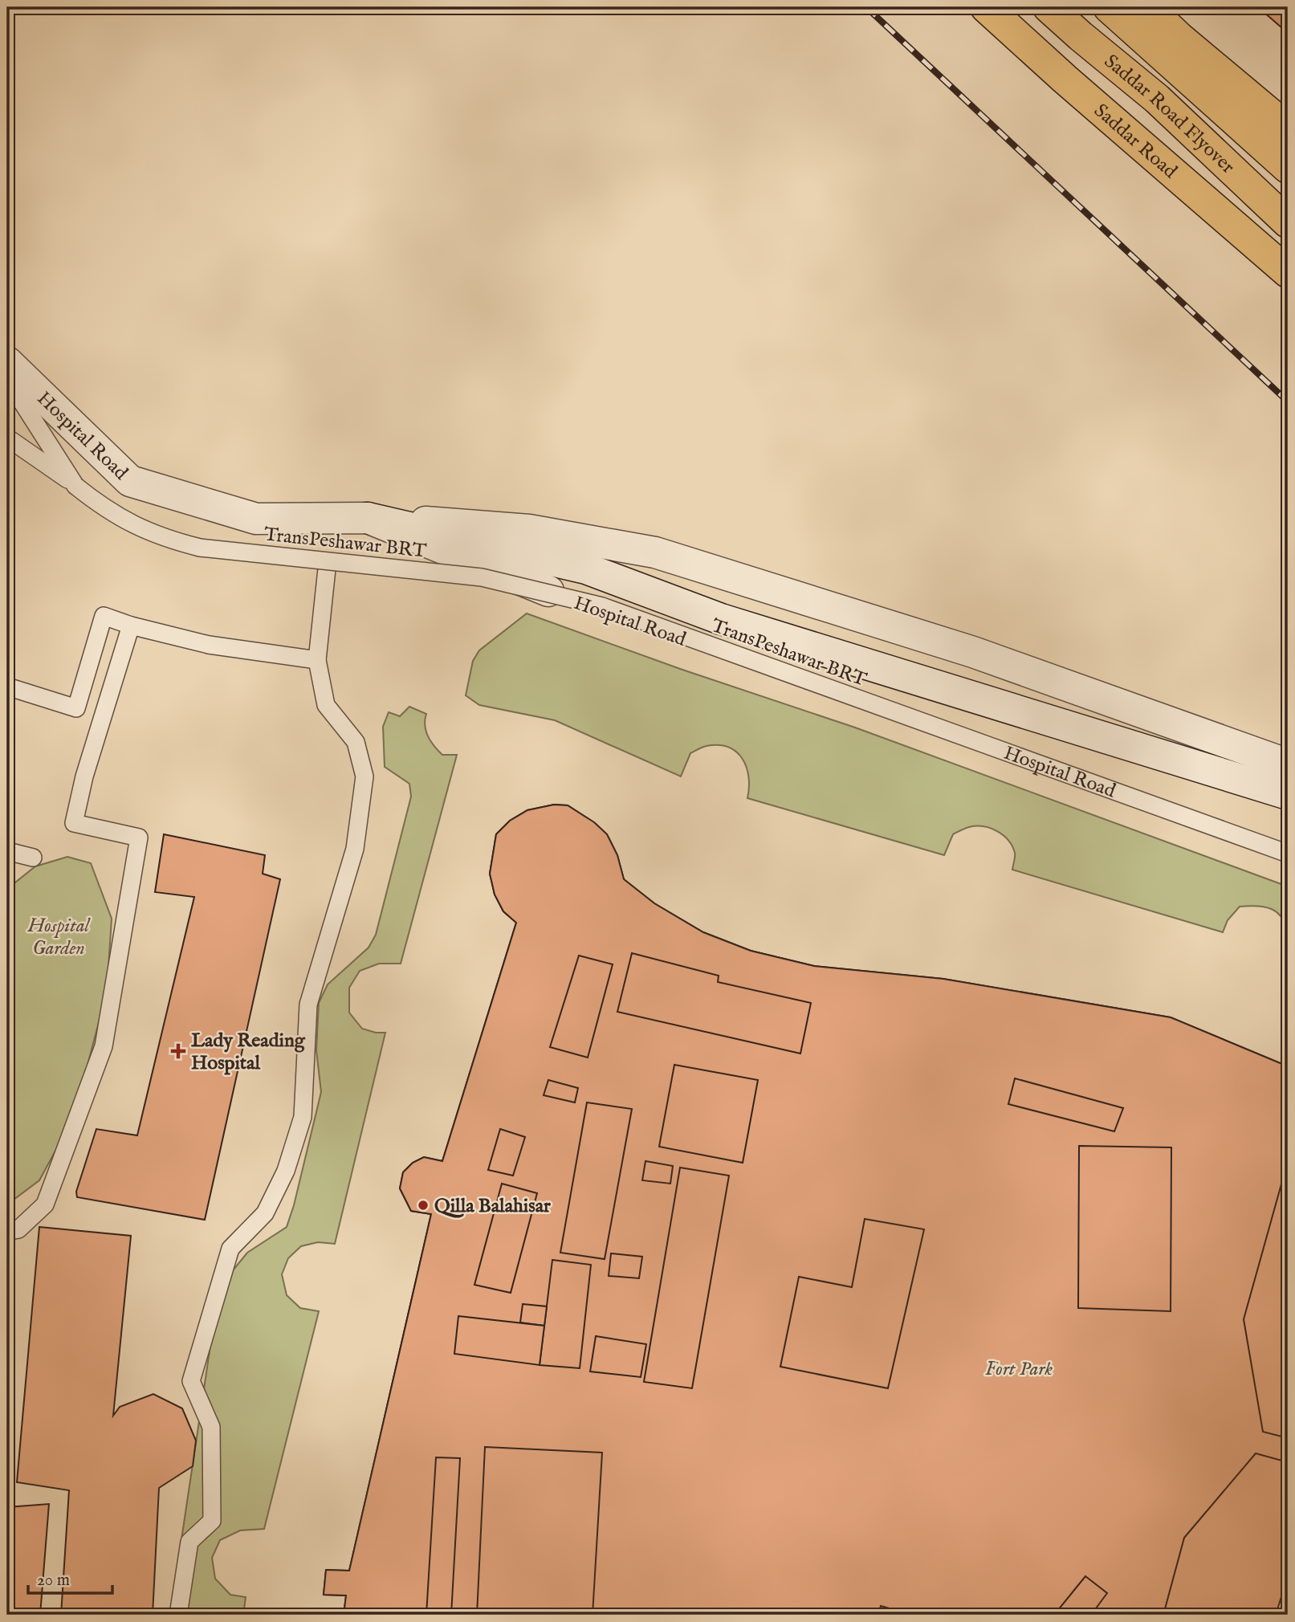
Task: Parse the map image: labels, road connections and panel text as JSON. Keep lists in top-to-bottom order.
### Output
{
  "streets": {
    "main road": ["Saddar Road Flyover", "Saddar Road"],
    "street": ["Hospital Road"],
    "lane": ["TransPeshawar BRT"]
  },
  "parks": ["Hospital Garden", "Fort Park"],
  "places": {
    "health": ["Lady Reading Hospital"],
    "other": ["Qilla Balahisar"]
  },
  "scale_bar": "20 m"
}
